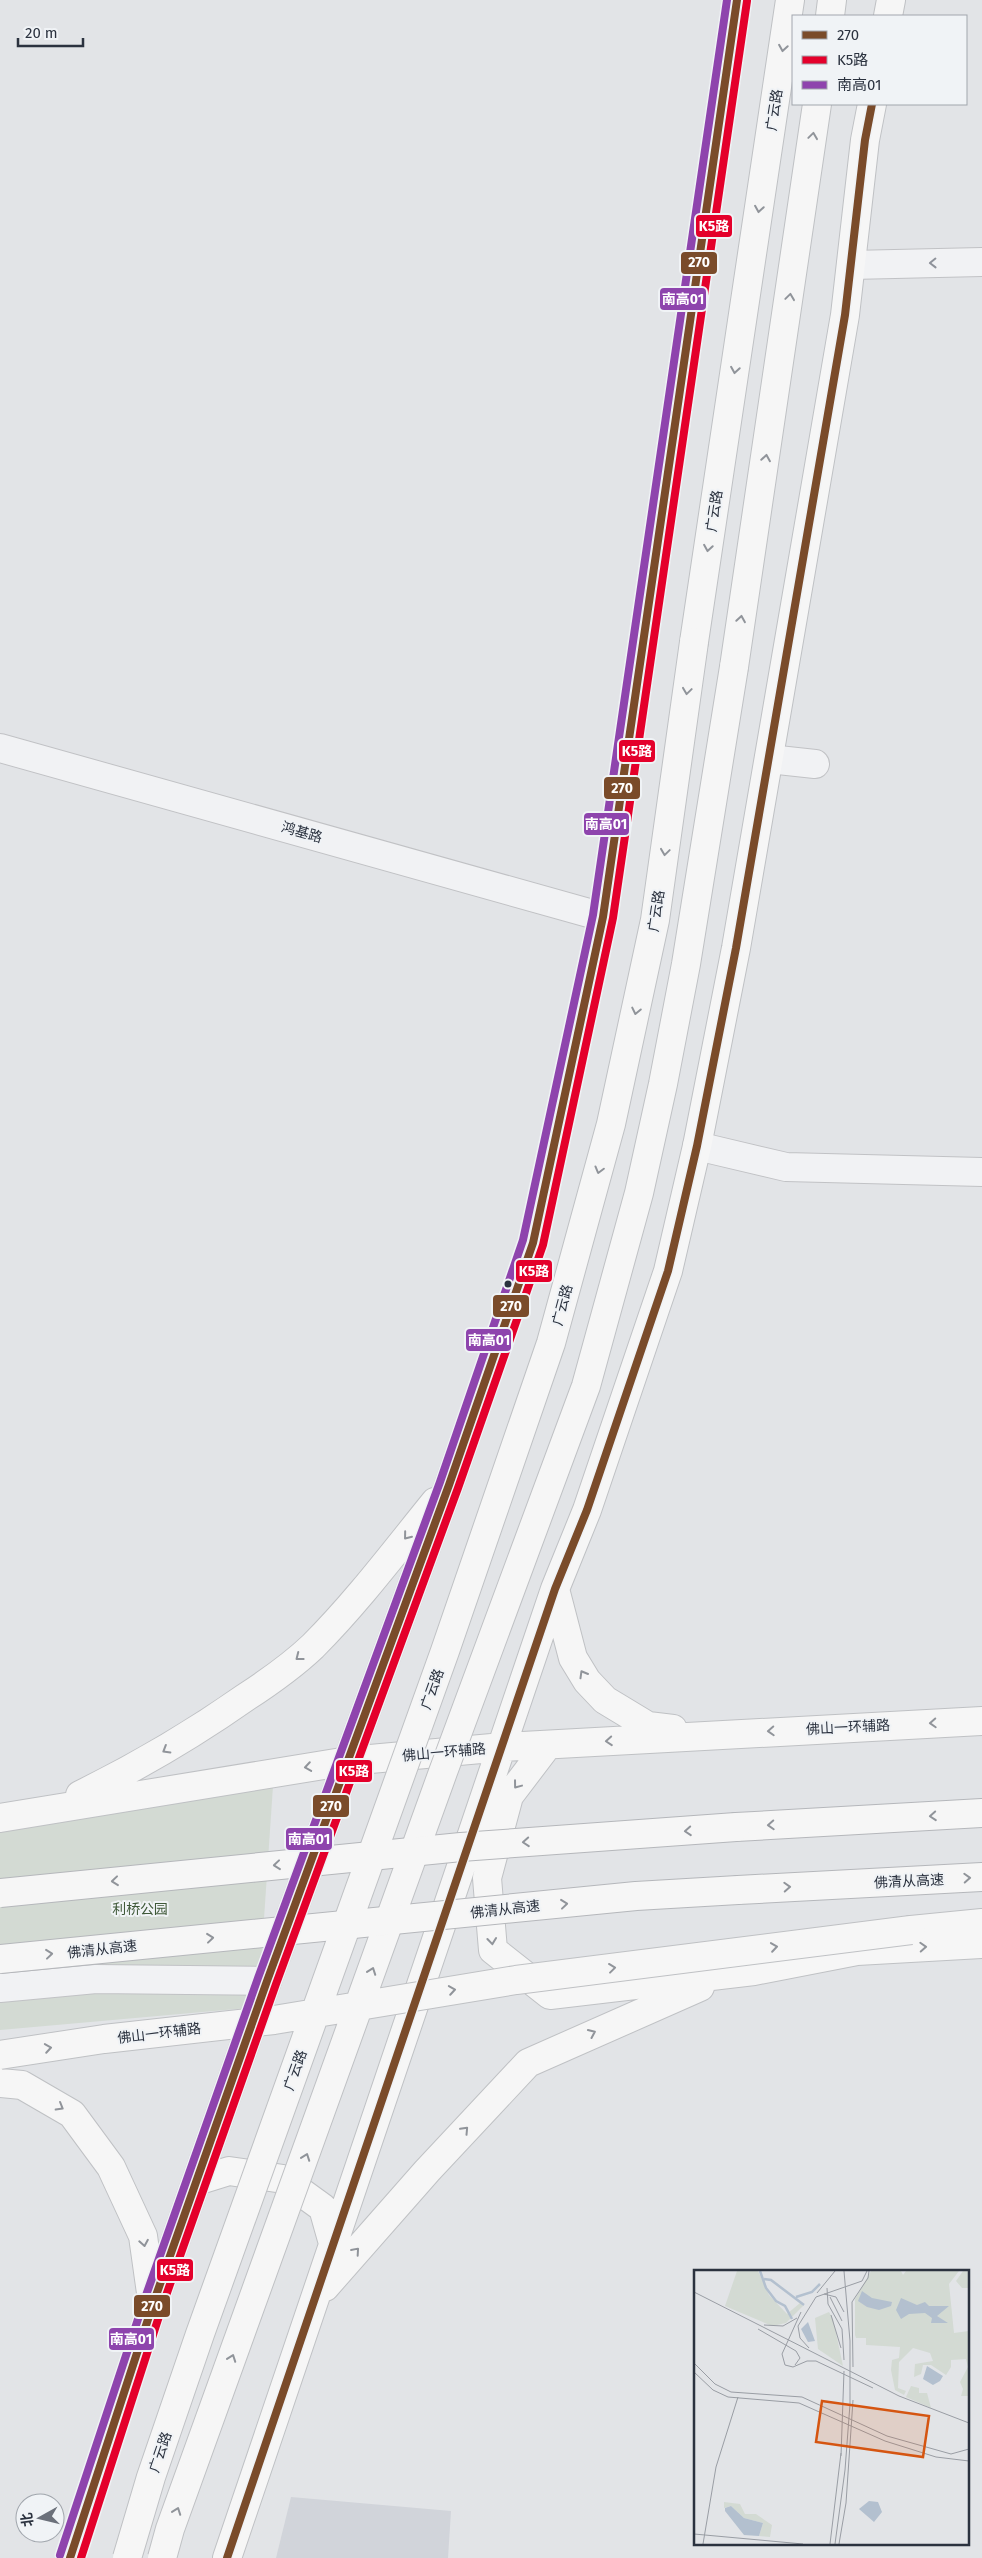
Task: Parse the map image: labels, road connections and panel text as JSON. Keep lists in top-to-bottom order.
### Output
{
  "streets": {
    "main road": ["广云路", "佛山一环辅路", "佛清从高速"],
    "street": ["鸿基路"]
  },
  "parks": ["利桥公园"],
  "lines": ["transit line 270", "transit line 南高01", "transit line K5路"],
  "legend": ["270", "K5路", "南高01"],
  "scale_bar": "20 m",
  "north": "left"
}
